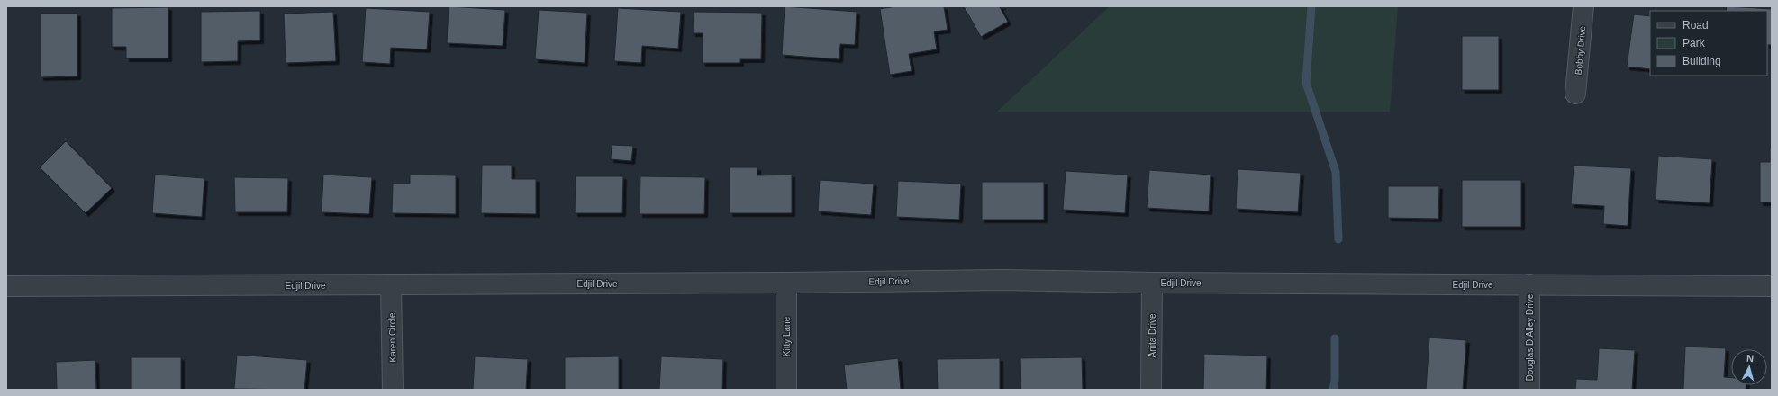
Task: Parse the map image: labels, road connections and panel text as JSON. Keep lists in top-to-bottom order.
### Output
{
  "streets": {
    "street": [
      "Bobby Drive",
      "Edjil Drive",
      "Anita Drive",
      "Kitty Lane",
      "Karen Circle",
      "Douglas D Alley Drive"
    ]
  },
  "crossings": [
    ["Edjil Drive", "Anita Drive"],
    ["Edjil Drive", "Kitty Lane"],
    ["Edjil Drive", "Karen Circle"],
    ["Edjil Drive", "Douglas D Alley Drive"]
  ],
  "legend": ["Road", "Park", "Building"],
  "north": "top"
}
